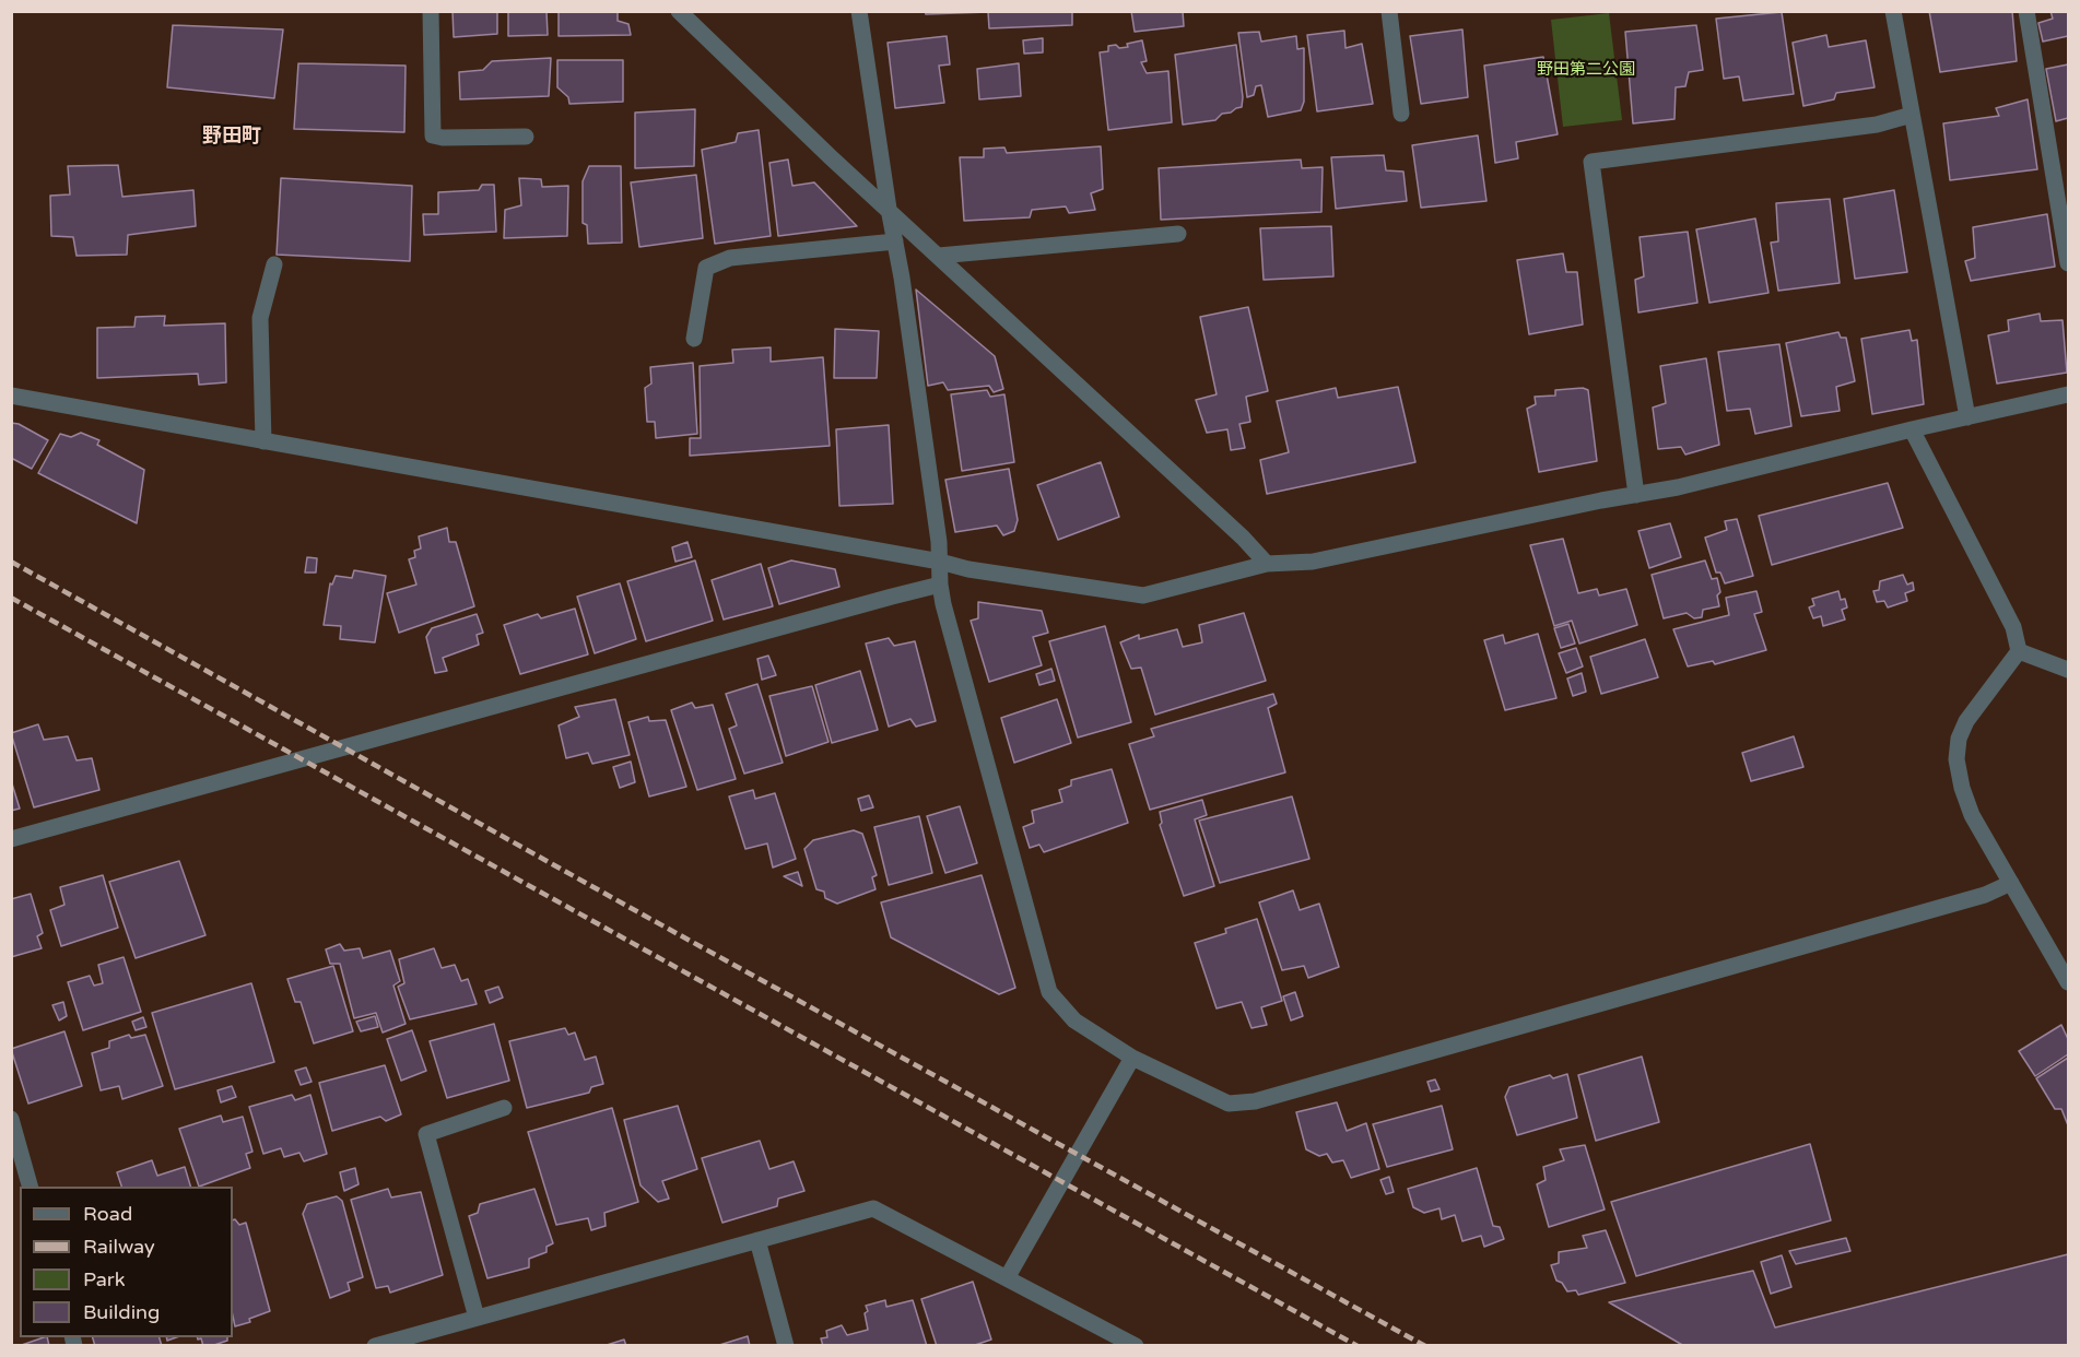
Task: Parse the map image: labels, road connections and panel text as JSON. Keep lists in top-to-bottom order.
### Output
{
  "districts": ["野田町"],
  "parks": ["野田第二公園"],
  "legend": [
    "Road",
    "Railway",
    "Park",
    "Building"
  ]
}
